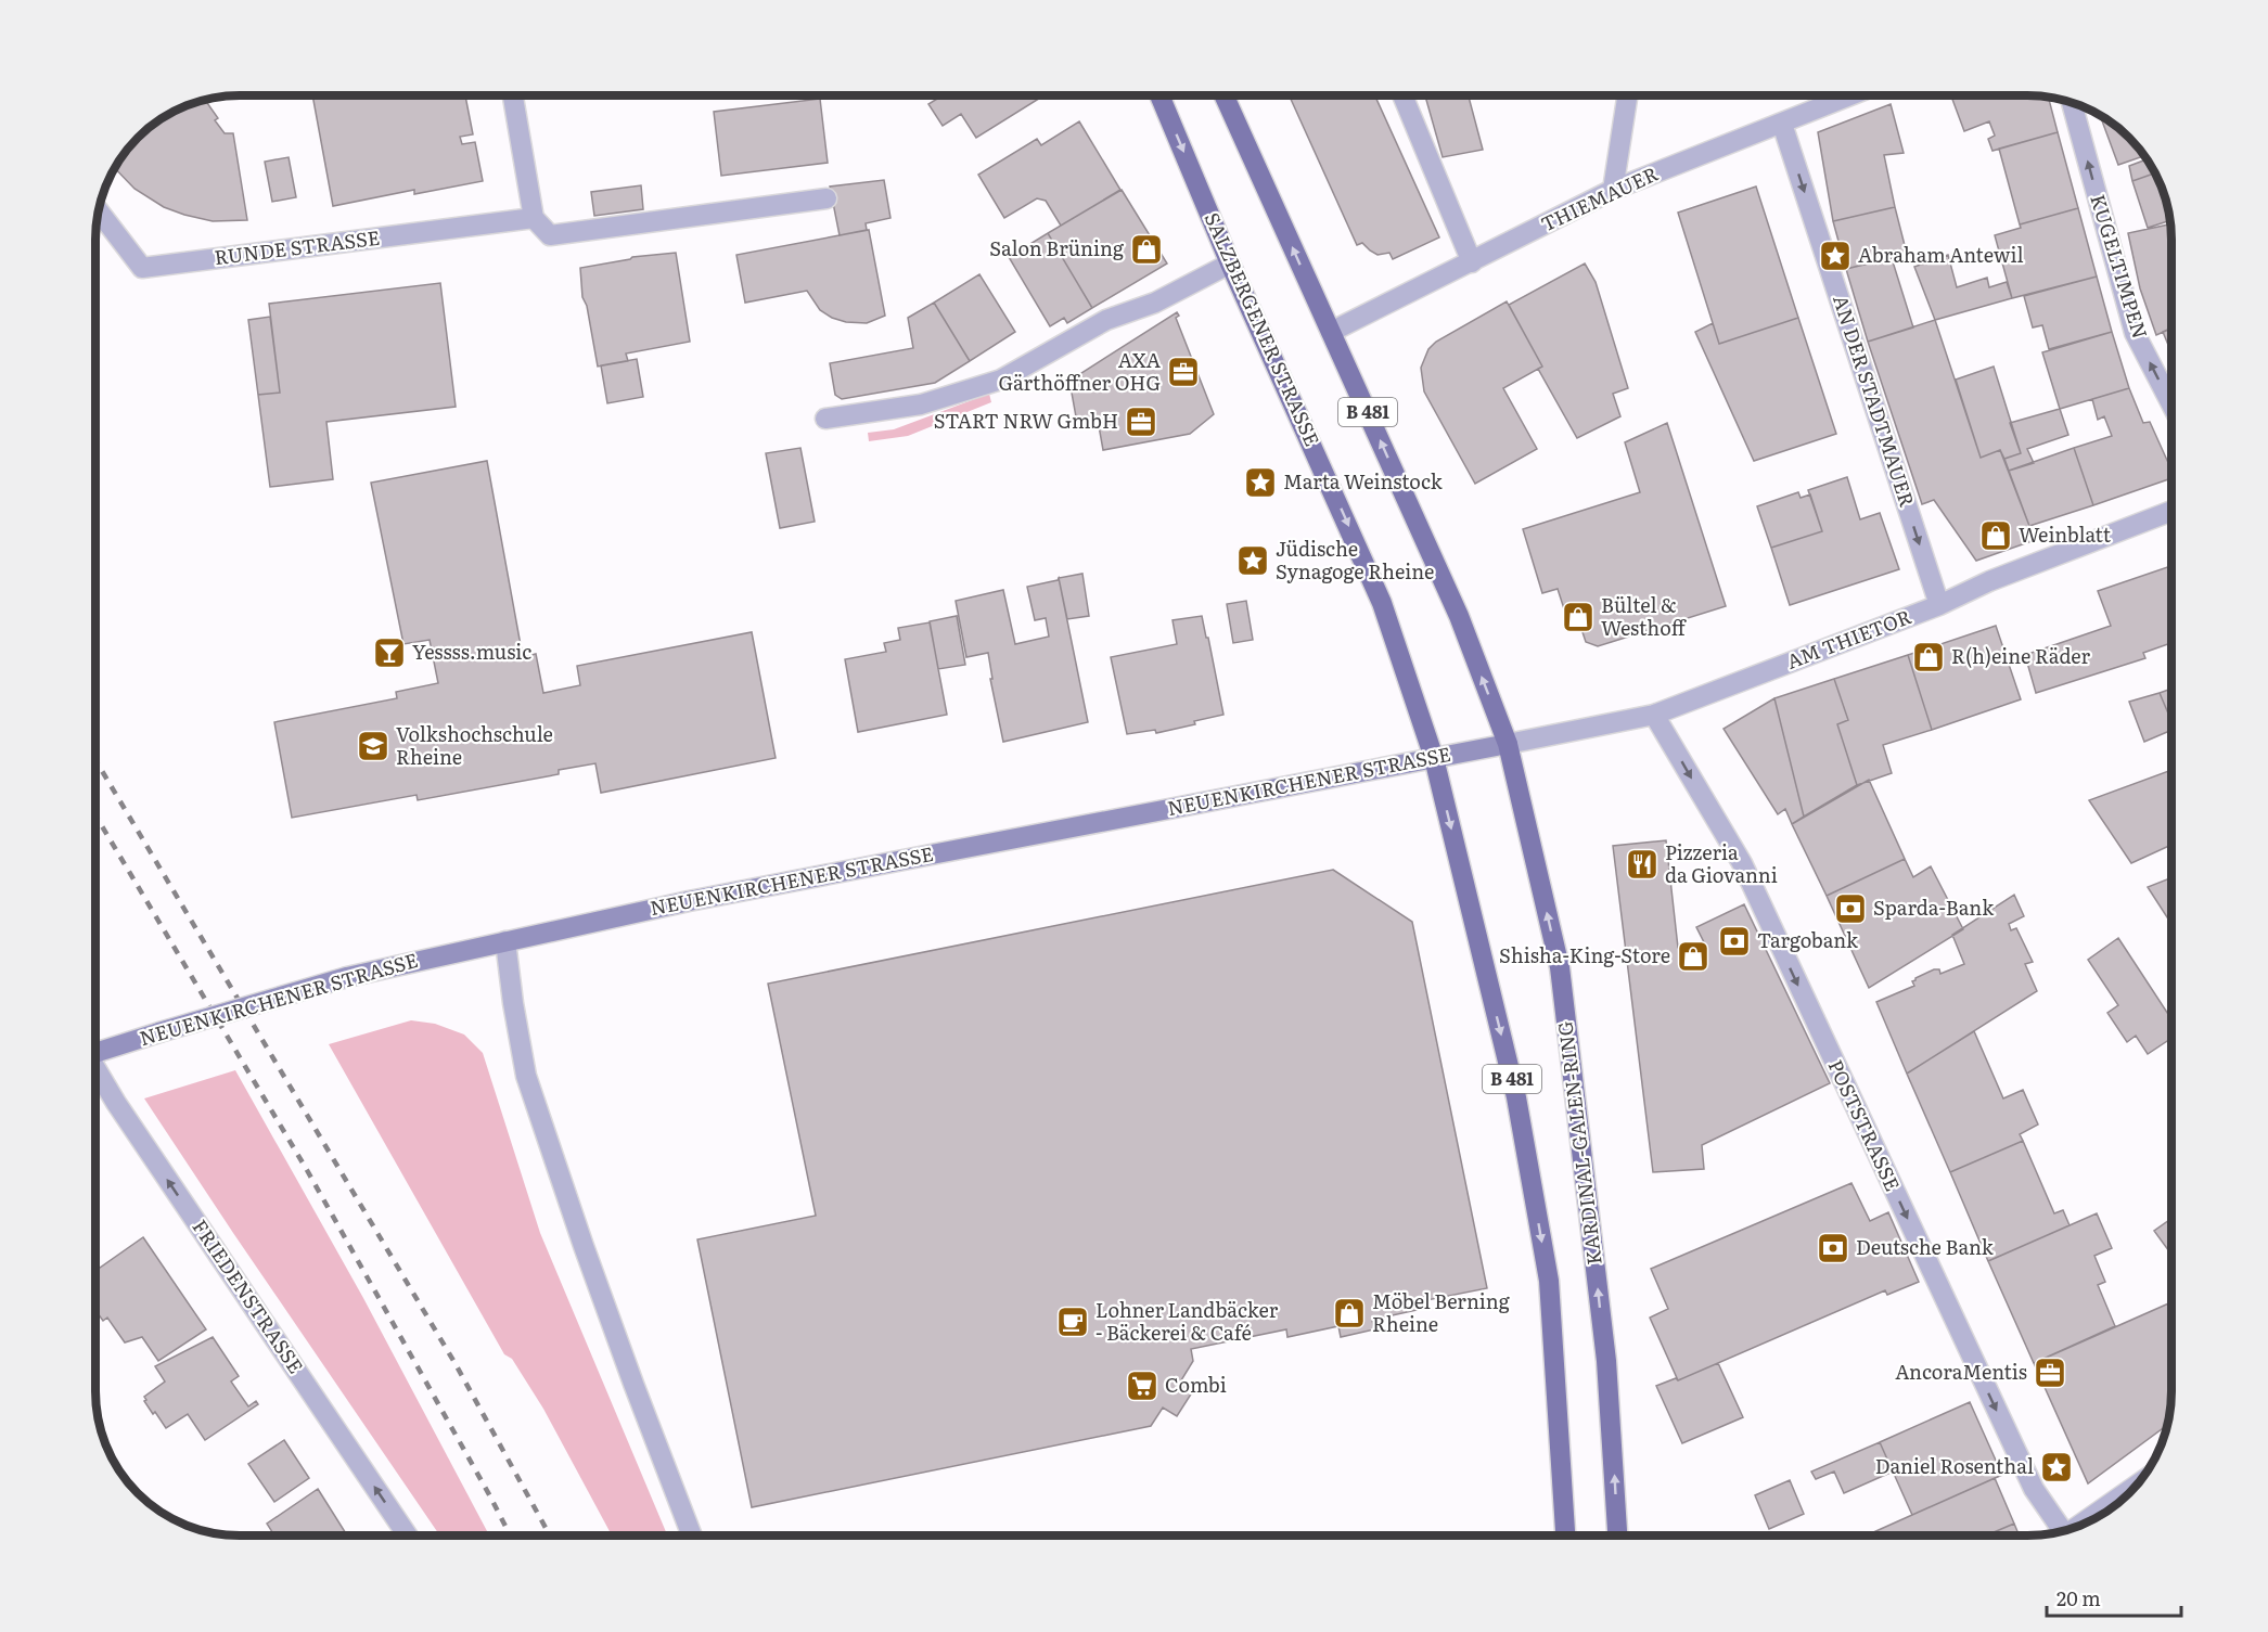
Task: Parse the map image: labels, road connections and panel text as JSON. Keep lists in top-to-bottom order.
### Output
{
  "streets": {
    "main road": ["SALZBERGENER STRASSE", "B 481", "KARDINAL-GALEN-RING"],
    "street": [
      "THIEMAUER",
      "RUNDE STRASSE",
      "KUGELTIMPEN",
      "AN DER STADTMAUER",
      "AM THIETOR",
      "NEUENKIRCHENER STRASSE",
      "POSTSTRASSE",
      "FRIEDENSTRASSE"
    ]
  },
  "crossings": [
    ["THIEMAUER", "AN DER STADTMAUER"],
    ["THIEMAUER", "B 481"],
    ["SALZBERGENER STRASSE", "B 481"],
    ["SALZBERGENER STRASSE", "NEUENKIRCHENER STRASSE"],
    ["AN DER STADTMAUER", "AM THIETOR"],
    ["B 481", "AM THIETOR"],
    ["B 481", "NEUENKIRCHENER STRASSE"],
    ["B 481", "KARDINAL-GALEN-RING"],
    ["AM THIETOR", "NEUENKIRCHENER STRASSE"],
    ["AM THIETOR", "POSTSTRASSE"],
    ["AM THIETOR", "KARDINAL-GALEN-RING"],
    ["NEUENKIRCHENER STRASSE", "KARDINAL-GALEN-RING"]
  ],
  "one_way": [
    "KUGELTIMPEN",
    "AN DER STADTMAUER",
    "POSTSTRASSE",
    "FRIEDENSTRASSE"
  ],
  "places": {
    "shop": [
      "Salon Brüning",
      "Weinblatt",
      "Bültel & Westhoff",
      "R(h)eine Räder",
      "Shisha-King-Store",
      "Möbel Berning Rheine"
    ],
    "place": [
      "Abraham Antewil",
      "Marta Weinstock",
      "Jüdische Synagoge Rheine",
      "Daniel Rosenthal"
    ],
    "office": ["AXA Gärthöffner OHG", "START NRW GmbH", "AncoraMentis"],
    "bar": ["Yessss.music"],
    "school or university": ["Volkshochschule Rheine"],
    "restaurant": ["Pizzeria da Giovanni"],
    "bank": ["Sparda-Bank", "Targobank", "Deutsche Bank"],
    "cafe": ["Lohner Landbäcker - Bäckerei & Café"],
    "supermarket": ["Combi"]
  },
  "scale_bar": "20 m"
}
